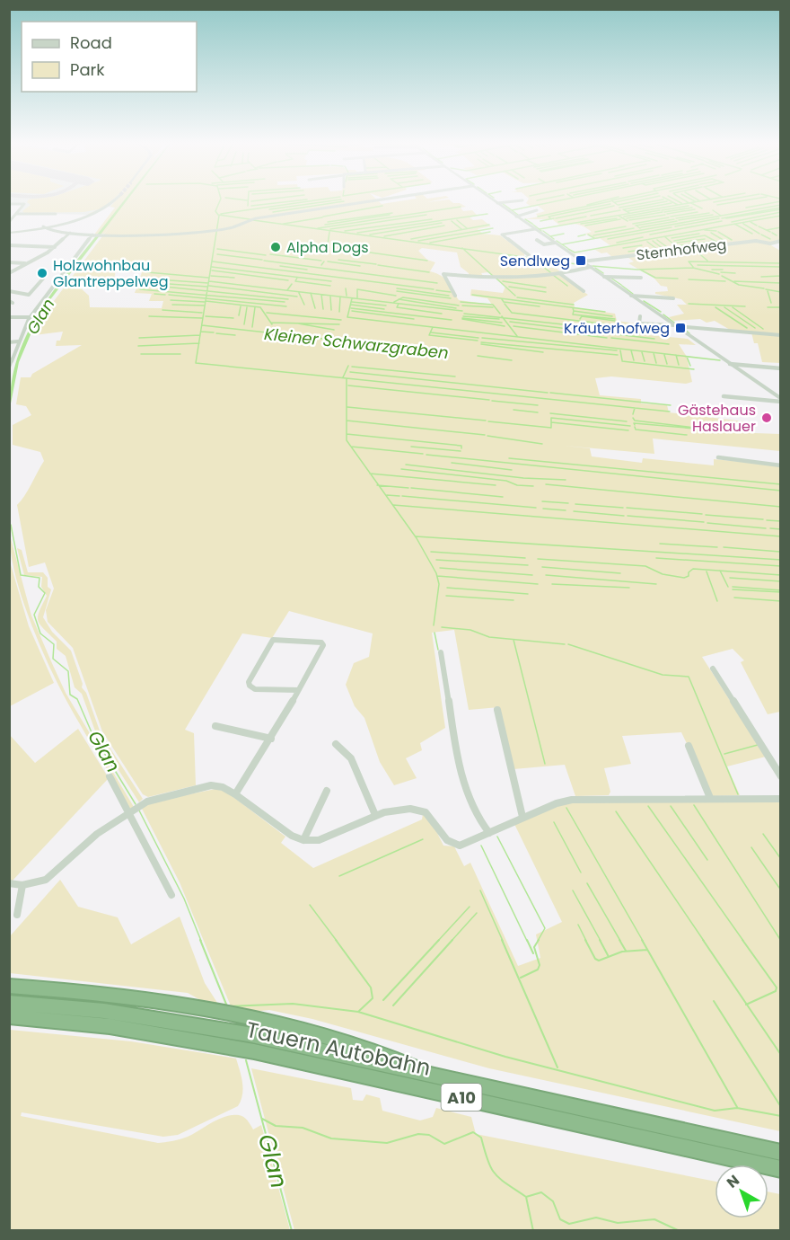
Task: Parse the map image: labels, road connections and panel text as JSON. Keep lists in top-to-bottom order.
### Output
{
  "streets": {
    "highway": ["Tauern Autobahn", "A10"],
    "street": ["Sternhofweg"]
  },
  "crossings": [
    ["Tauern Autobahn", "A10"]
  ],
  "water": ["Glan", "Kleiner Schwarzgraben"],
  "places": {
    "other": ["Alpha Dogs", "Holzwohnbau Glantreppelweg", "Gästehaus Haslauer"],
    "transit": ["Sendlweg", "Kräuterhofweg"]
  },
  "legend": ["Road", "Park"],
  "north": "top left"
}
